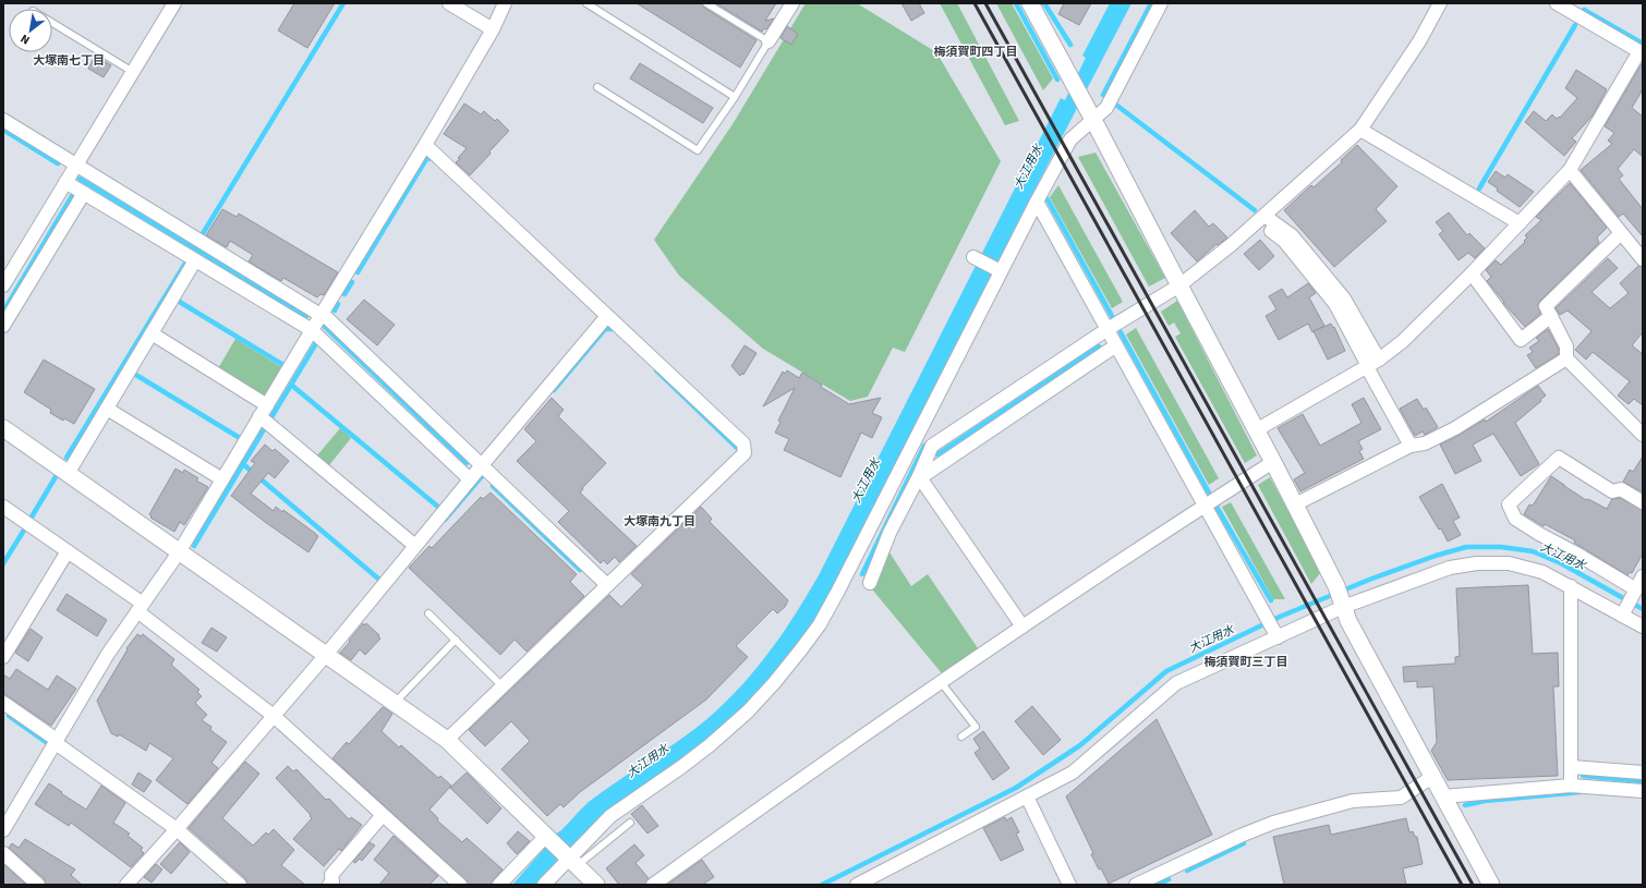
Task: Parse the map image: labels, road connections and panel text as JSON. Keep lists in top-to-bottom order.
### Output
{
  "districts": [
    "梅須賀町四丁目",
    "大塚南七丁目",
    "大塚南九丁目",
    "梅須賀町三丁目"
  ],
  "water": ["大江用水"],
  "north": "bottom left"
}
